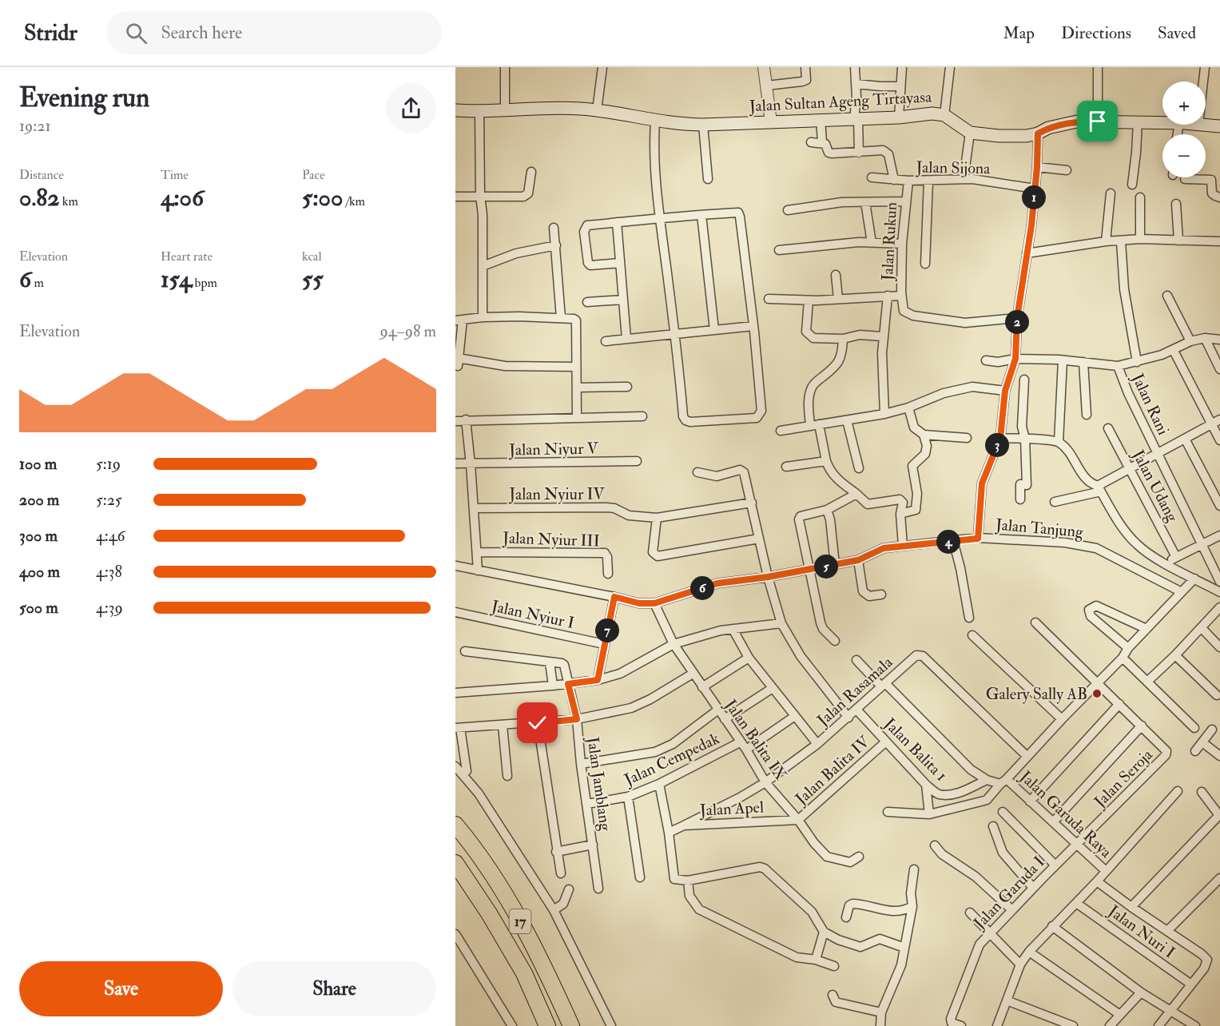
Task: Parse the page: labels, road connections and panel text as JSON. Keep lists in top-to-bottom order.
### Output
{
  "streets": {
    "highway": ["17"],
    "main road": ["Jalan Sultan Ageng Tirtayasa"],
    "street": [
      "Jalan Sijona",
      "Jalan Rukun",
      "Jalan Rani",
      "Jalan Niyur V",
      "Jalan Udang",
      "Jalan Nyiur IV",
      "Jalan Tanjung",
      "Jalan Nyiur III",
      "Jalan Nyiur I",
      "Jalan Rasamala",
      "Jalan Balita IX",
      "Jalan Balita 1",
      "Jalan Cempedak",
      "Jalan Balita IV",
      "Jalan Seroja",
      "Jalan Jamblang",
      "Jalan Apel",
      "Jalan Garuda Raya",
      "Jalan Garuda I",
      "Jalan Nuri I"
    ]
  },
  "crossings": [
    ["Jalan Sijona", "Jalan Rukun"],
    ["Jalan Tanjung", "Jalan Balita IX"],
    ["Jalan Rasamala", "Jalan Balita IX"],
    ["Jalan Rasamala", "Jalan Balita 1"],
    ["Jalan Rasamala", "Jalan Apel"],
    ["Jalan Balita IX", "Jalan Cempedak"],
    ["Jalan Balita IX", "Jalan Balita IV"],
    ["Jalan Balita IX", "Jalan Apel"],
    ["Jalan Balita 1", "Jalan Balita IV"],
    ["Jalan Cempedak", "Jalan Jamblang"],
    ["Jalan Balita IV", "Jalan Apel"],
    ["Jalan Seroja", "Jalan Garuda Raya"],
    ["Jalan Seroja", "Jalan Garuda I"],
    ["Jalan Garuda Raya", "Jalan Garuda I"]
  ],
  "places": ["Galery Sally AB"],
  "page": {
    "header": "Stridr",
    "search": "Search here",
    "nav": ["Map", "Directions", "Saved"],
    "heading": ["Evening run", "19:21"],
    "map_buttons": ["+", "−"],
    "stats": [
      ["Distance", "0.82 km"],
      ["Time", "4:06"],
      ["Pace", "5:00 /km"],
      ["Elevation", "6 m"],
      ["Heart rate", "154 bpm"],
      ["kcal", "55"]
    ],
    "pins": [
      "1",
      "2",
      "3",
      "4",
      "5",
      "6",
      "7"
    ],
    "chart": ["Elevation", "94–98 m"],
    "list": [
      {
        "name": "100 m",
        "note": "5:19"
      },
      {
        "name": "200 m",
        "note": "5:25"
      },
      {
        "name": "300 m",
        "note": "4:46"
      },
      {
        "name": "400 m",
        "note": "4:38"
      },
      {
        "name": "500 m",
        "note": "4:39"
      }
    ],
    "buttons": ["Save", "Share"]
  }
}
